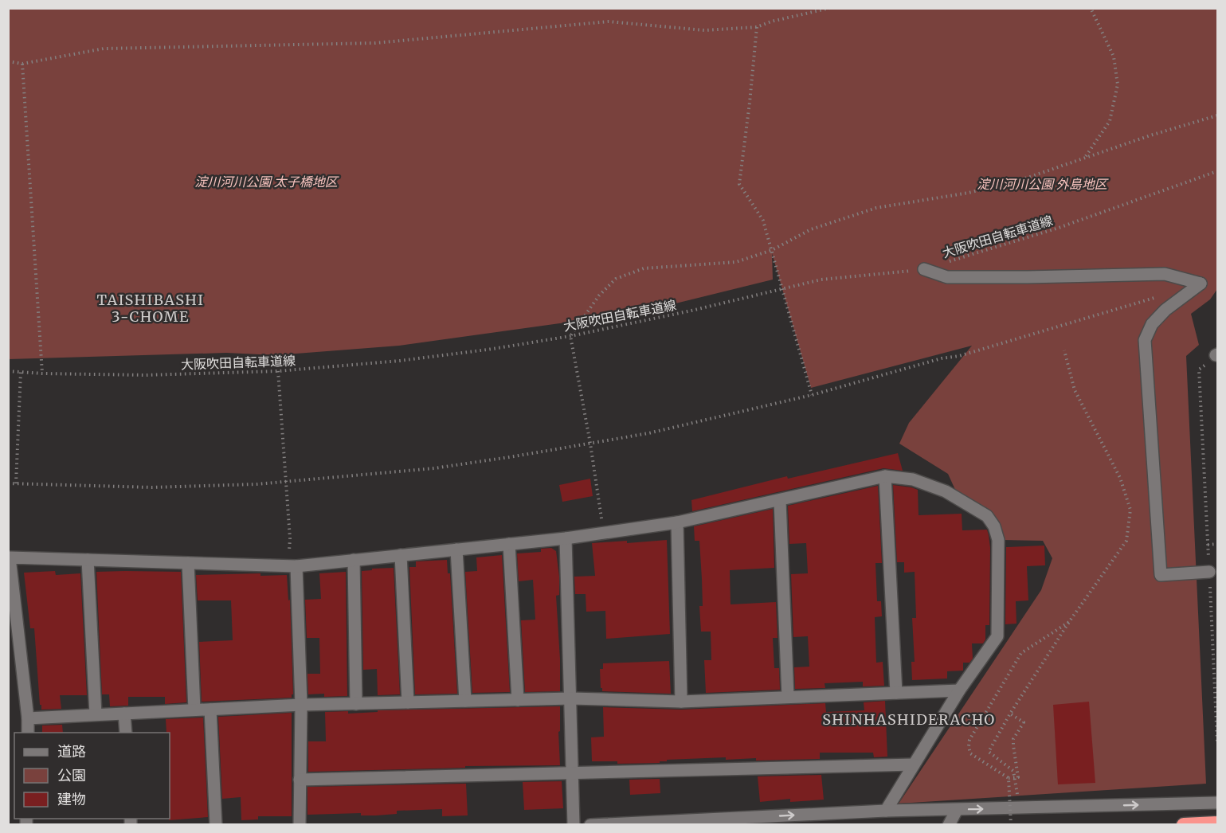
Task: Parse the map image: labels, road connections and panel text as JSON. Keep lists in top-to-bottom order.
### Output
{
  "streets": {
    "path": ["大阪吹田自転車道線"]
  },
  "districts": ["TAISHIBASHI 3-CHOME", "SHINHASHIDERACHO"],
  "parks": ["淀川河川公園 太子橋地区", "淀川河川公園 外島地区"],
  "legend": ["道路", "公園", "建物"]
}
